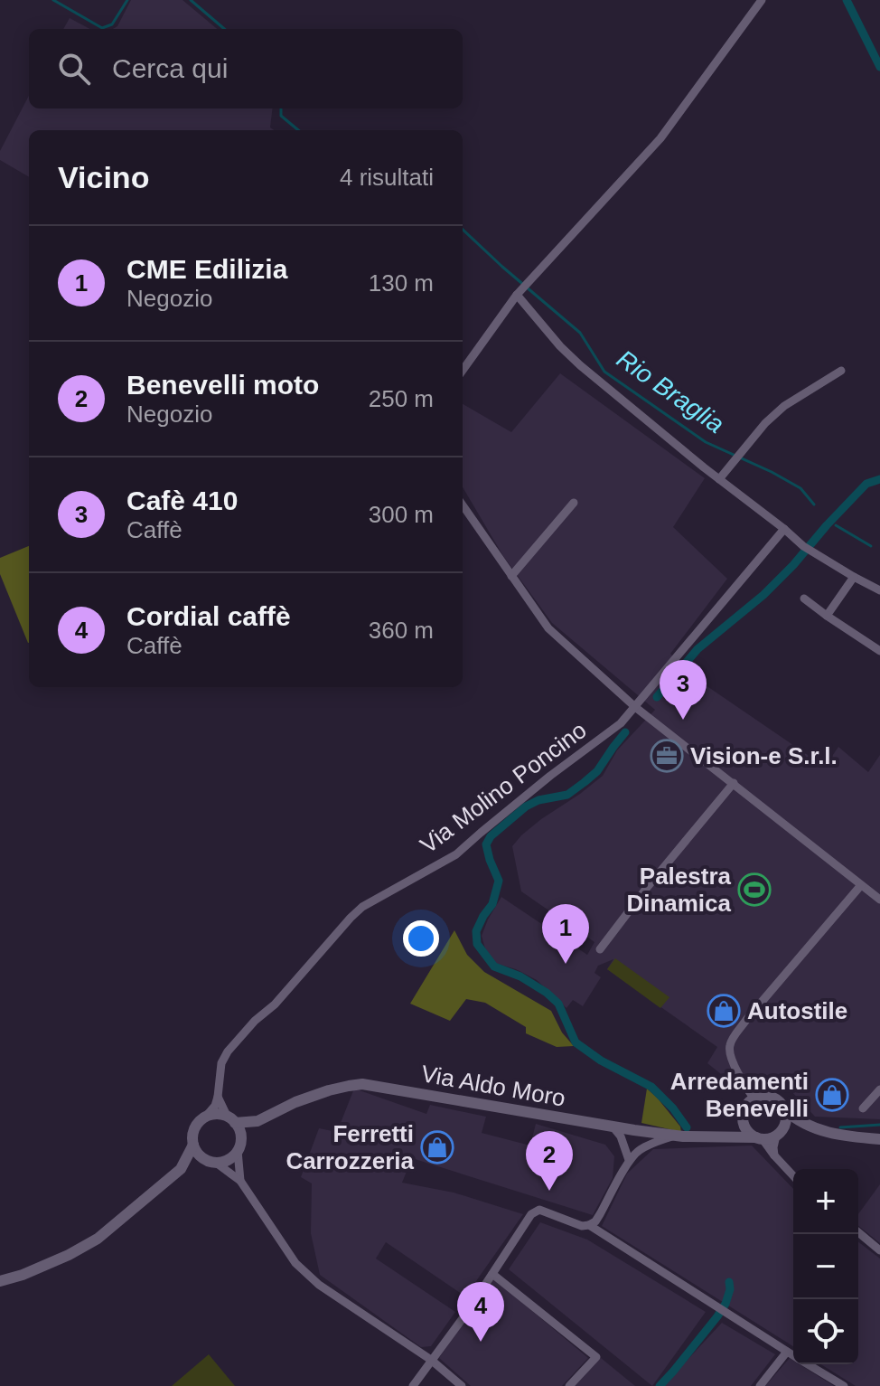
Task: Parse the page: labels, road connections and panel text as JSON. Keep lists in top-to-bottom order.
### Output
{
  "streets": {
    "main road": ["Via Aldo Moro"],
    "street": ["Via Molino Poncino"]
  },
  "crossings": [
    ["Via Molino Poncino", "Via Aldo Moro"]
  ],
  "water": ["Rio Braglia"],
  "places": {
    "office": ["Vision-e S.r.l."],
    "sports": ["Palestra Dinamica"],
    "shop": ["Autostile", "Arredamenti Benevelli", "Ferretti Carrozzeria"]
  },
  "page": {
    "search": "Cerca qui",
    "heading": ["Vicino", "4 risultati"],
    "list": [
      {
        "mark": "1",
        "name": "CME Edilizia",
        "note": "Negozio",
        "value": "130 m"
      },
      {
        "mark": "2",
        "name": "Benevelli moto",
        "note": "Negozio",
        "value": "250 m"
      },
      {
        "mark": "3",
        "name": "Cafè 410",
        "note": "Caffè",
        "value": "300 m"
      },
      {
        "mark": "4",
        "name": "Cordial caffè",
        "note": "Caffè",
        "value": "360 m"
      }
    ],
    "pins": [
      "3",
      "1",
      "2",
      "4"
    ],
    "map_buttons": ["+", "−"]
  }
}
